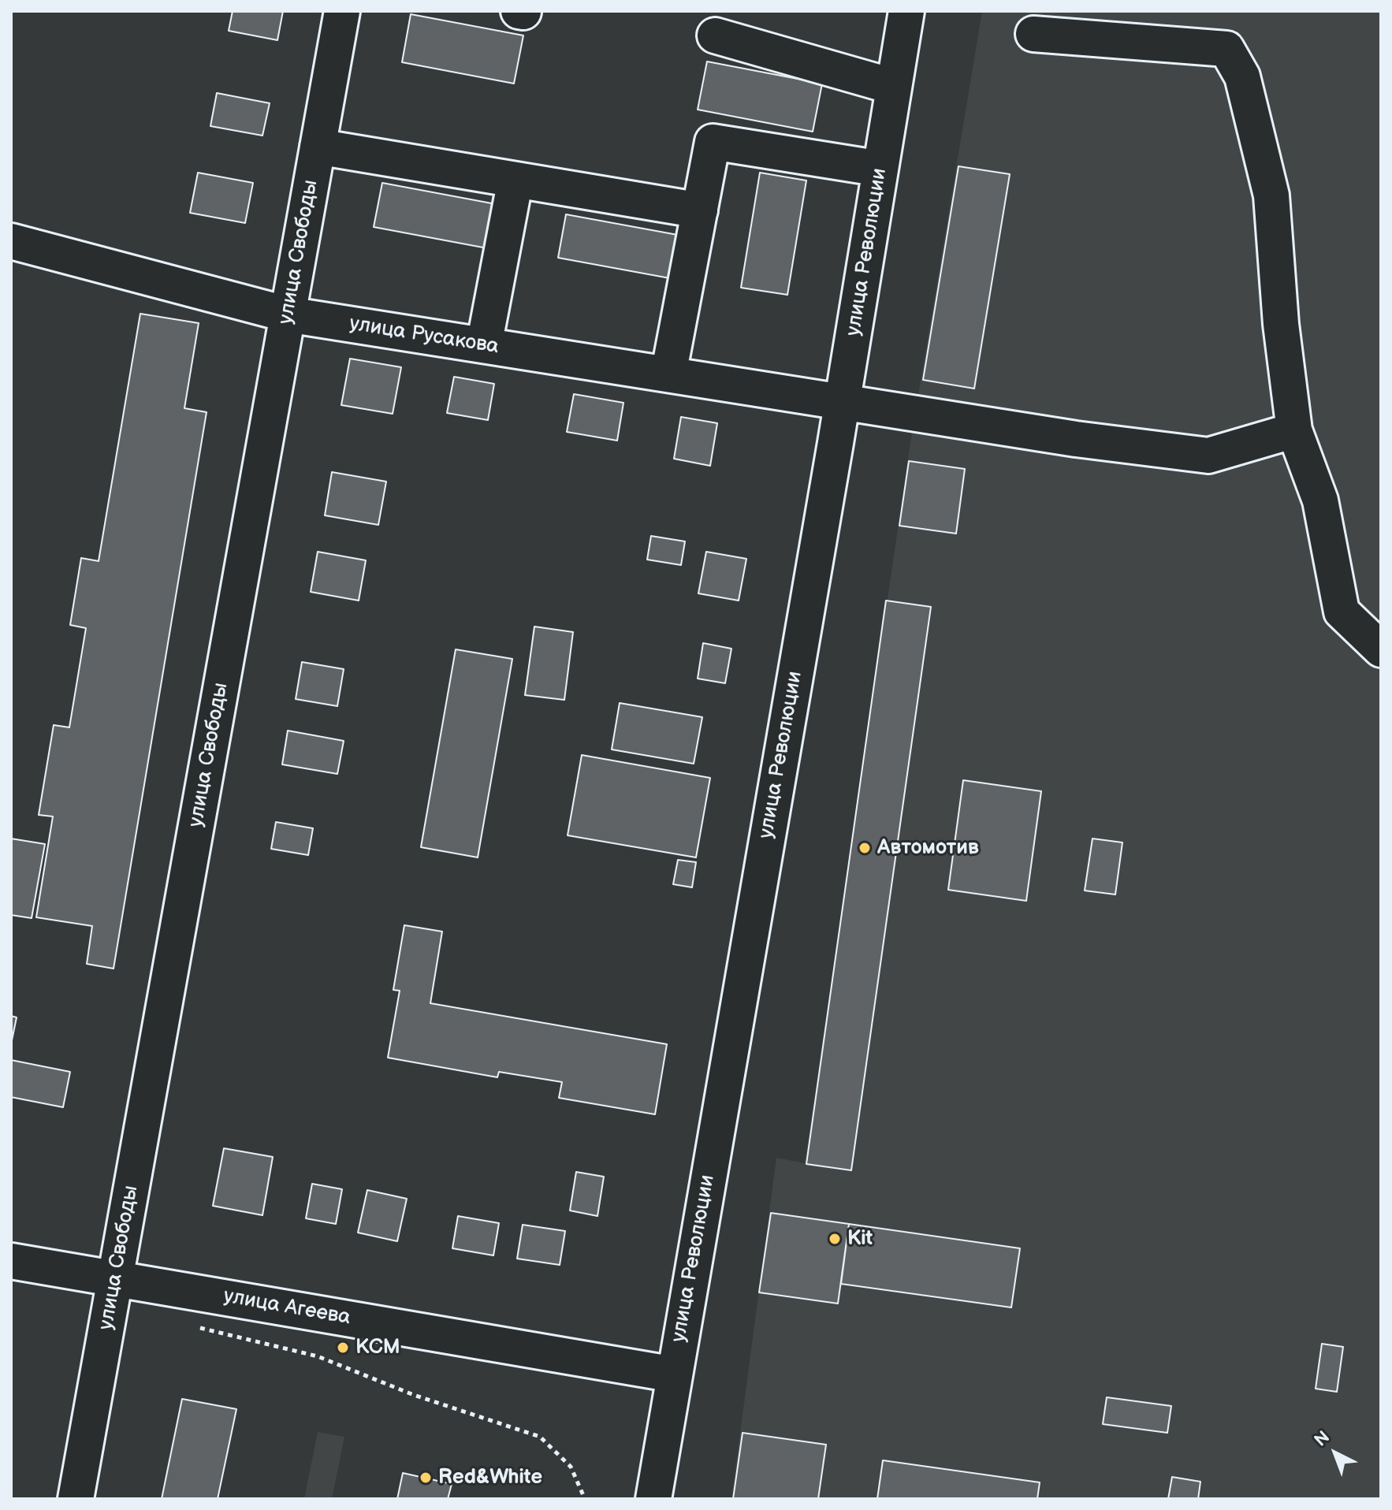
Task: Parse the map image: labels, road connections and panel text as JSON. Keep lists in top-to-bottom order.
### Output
{
  "streets": {
    "street": [
      "улица Свободы",
      "улица Революции",
      "улица Русакова",
      "улица Агеева"
    ]
  },
  "crossings": [
    ["улица Свободы", "улица Русакова"],
    ["улица Свободы", "улица Агеева"],
    ["улица Революции", "улица Русакова"],
    ["улица Революции", "улица Агеева"]
  ],
  "places": [
    "Автомотив",
    "Kit",
    "КСМ",
    "Red&White"
  ],
  "north": "top left"
}
